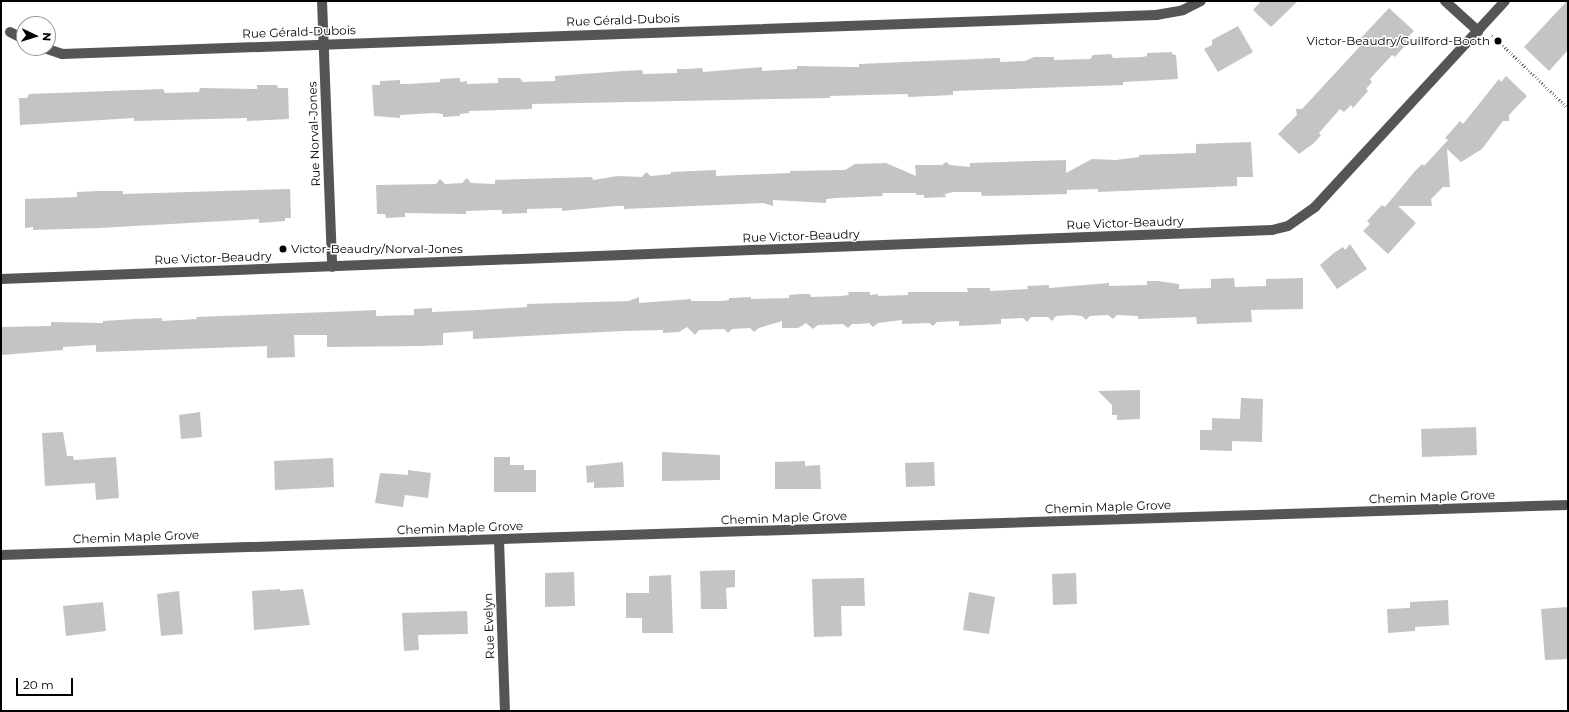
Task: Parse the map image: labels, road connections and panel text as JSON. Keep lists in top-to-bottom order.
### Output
{
  "streets": {
    "street": [
      "Rue Gérald-Dubois",
      "Rue Norval-Jones",
      "Rue Victor-Beaudry",
      "Chemin Maple Grove",
      "Rue Evelyn"
    ]
  },
  "crossings": [
    ["Rue Gérald-Dubois", "Rue Norval-Jones"],
    ["Rue Norval-Jones", "Rue Victor-Beaudry"],
    ["Chemin Maple Grove", "Rue Evelyn"]
  ],
  "places": ["Victor-Beaudry/Guilford-Booth", "Victor-Beaudry/Norval-Jones"],
  "scale_bar": "20 m",
  "north": "right"
}
